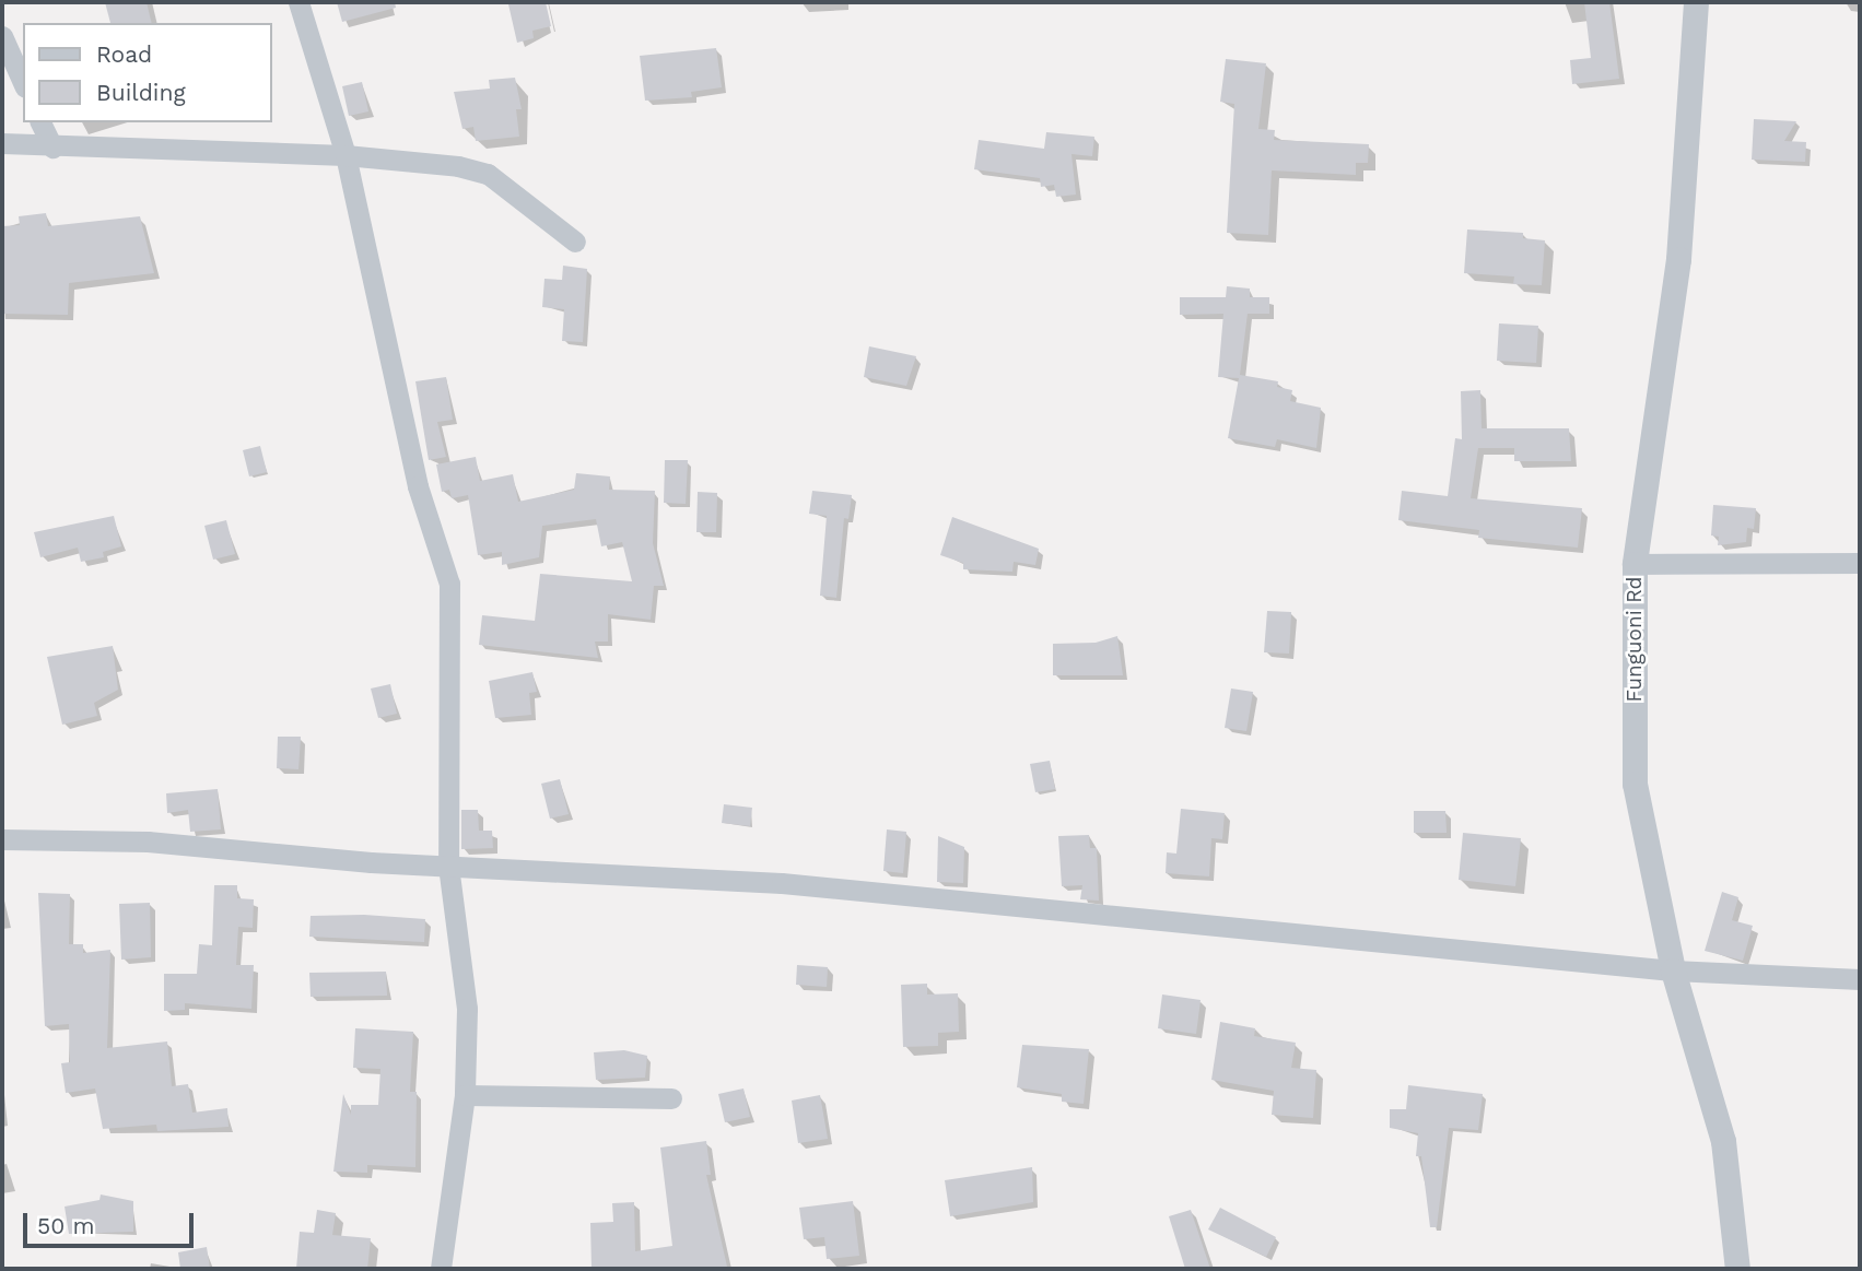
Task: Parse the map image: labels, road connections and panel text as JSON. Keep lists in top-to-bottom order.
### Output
{
  "streets": {
    "street": ["Funguoni Rd"]
  },
  "legend": ["Road", "Building"],
  "scale_bar": "50 m"
}
